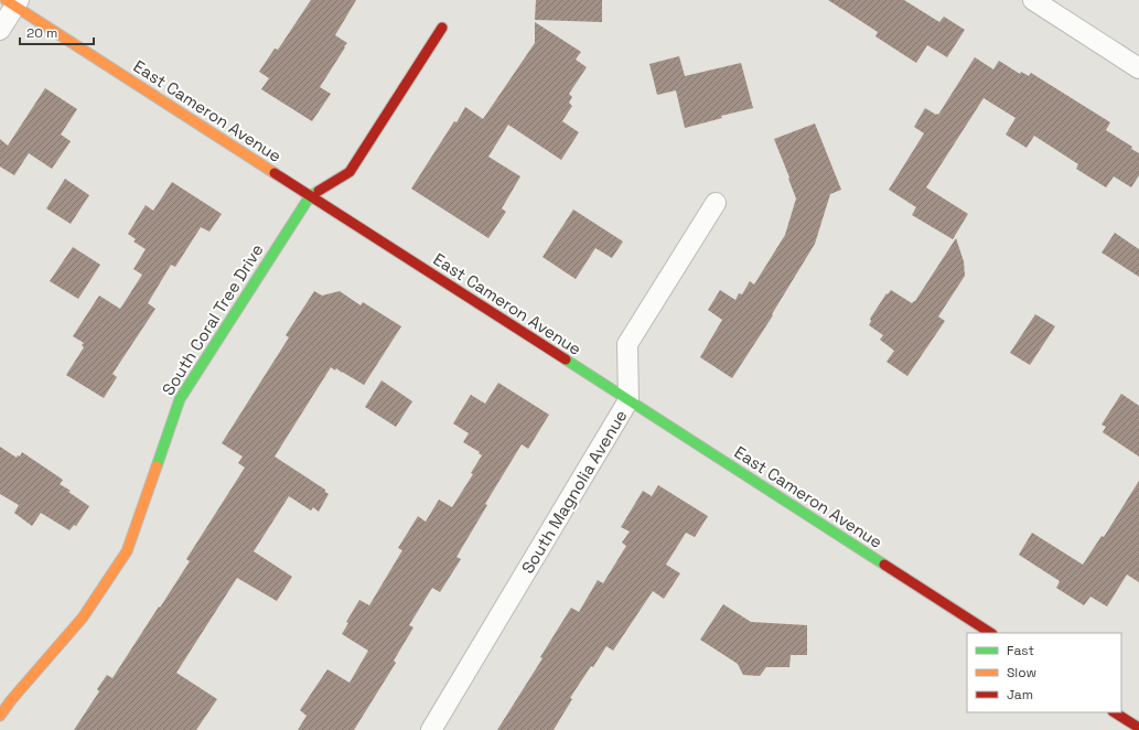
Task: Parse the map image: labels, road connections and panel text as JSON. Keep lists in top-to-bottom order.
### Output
{
  "streets": {
    "main road": ["East Cameron Avenue", "South Coral Tree Drive"],
    "street": ["South Magnolia Avenue"]
  },
  "crossings": [
    ["East Cameron Avenue", "South Coral Tree Drive"],
    ["East Cameron Avenue", "South Magnolia Avenue"]
  ],
  "legend": ["Fast", "Slow", "Jam"],
  "scale_bar": "20 m"
}
